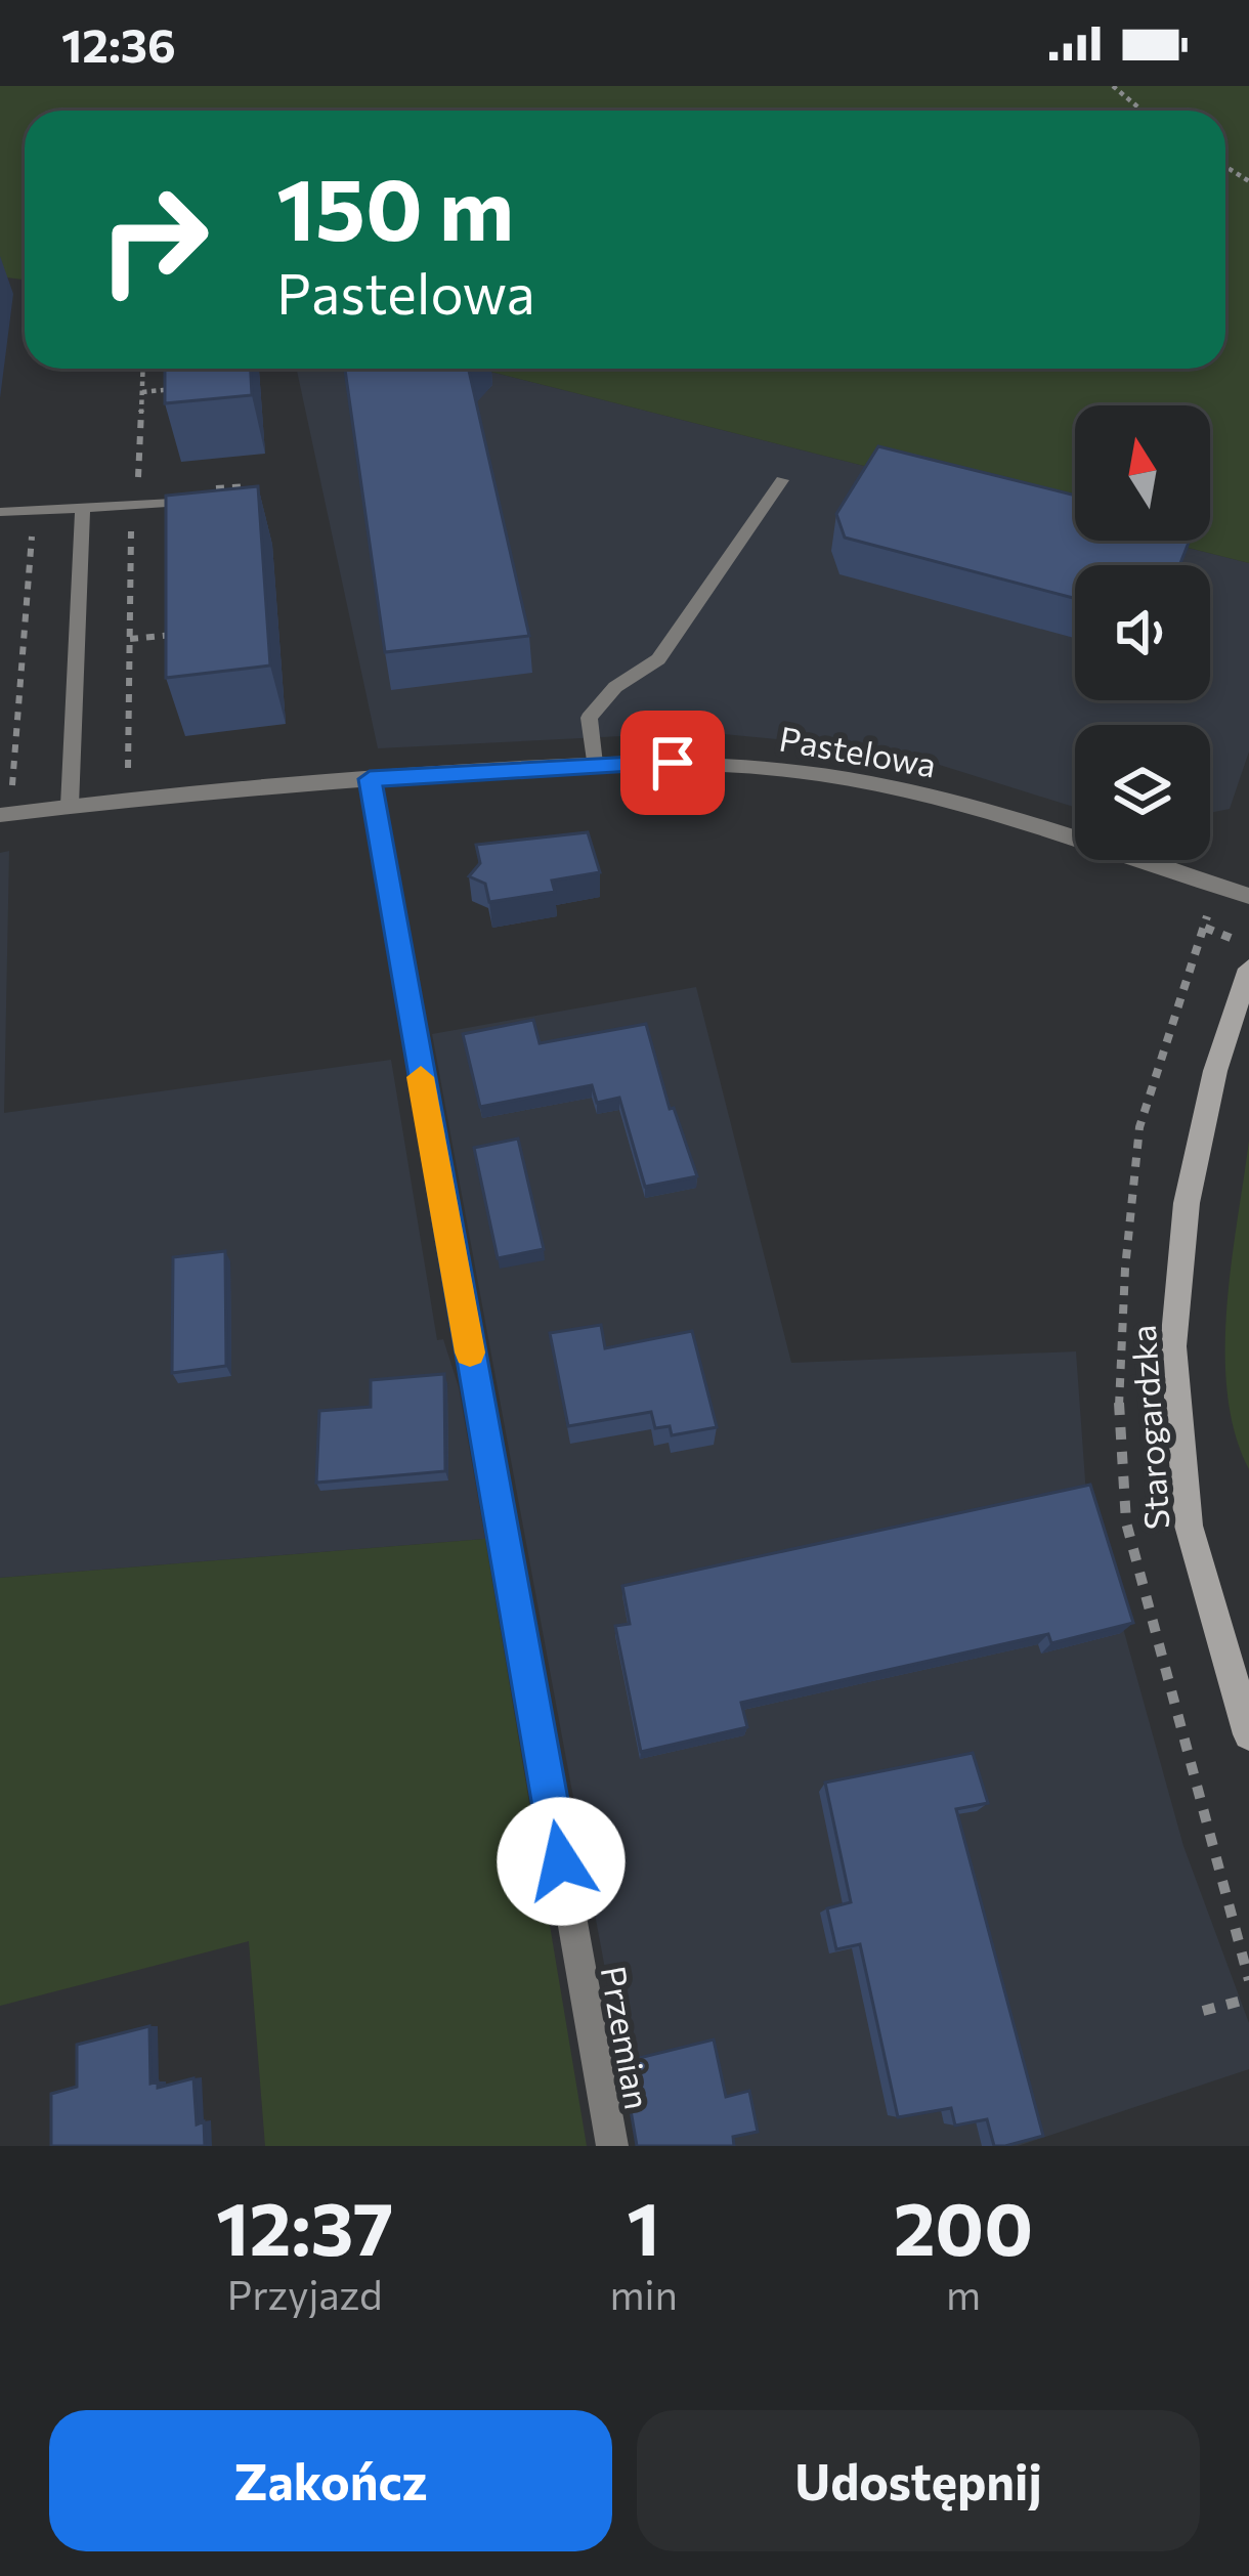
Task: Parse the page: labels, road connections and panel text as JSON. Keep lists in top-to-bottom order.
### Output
{
  "streets": {
    "main road": ["Starogardzka"],
    "street": ["Pastelowa"],
    "lane": ["Przemian"]
  },
  "crossings": [
    ["Pastelowa", "Przemian"]
  ],
  "north": "top",
  "page": {
    "status": "12:36",
    "turn": ["150 m", "Pastelowa"],
    "eta": [
      "12:37",
      "Przyjazd",
      "1",
      "min",
      "200",
      "m"
    ],
    "buttons": ["Zakończ", "Udostępnij"]
  }
}
